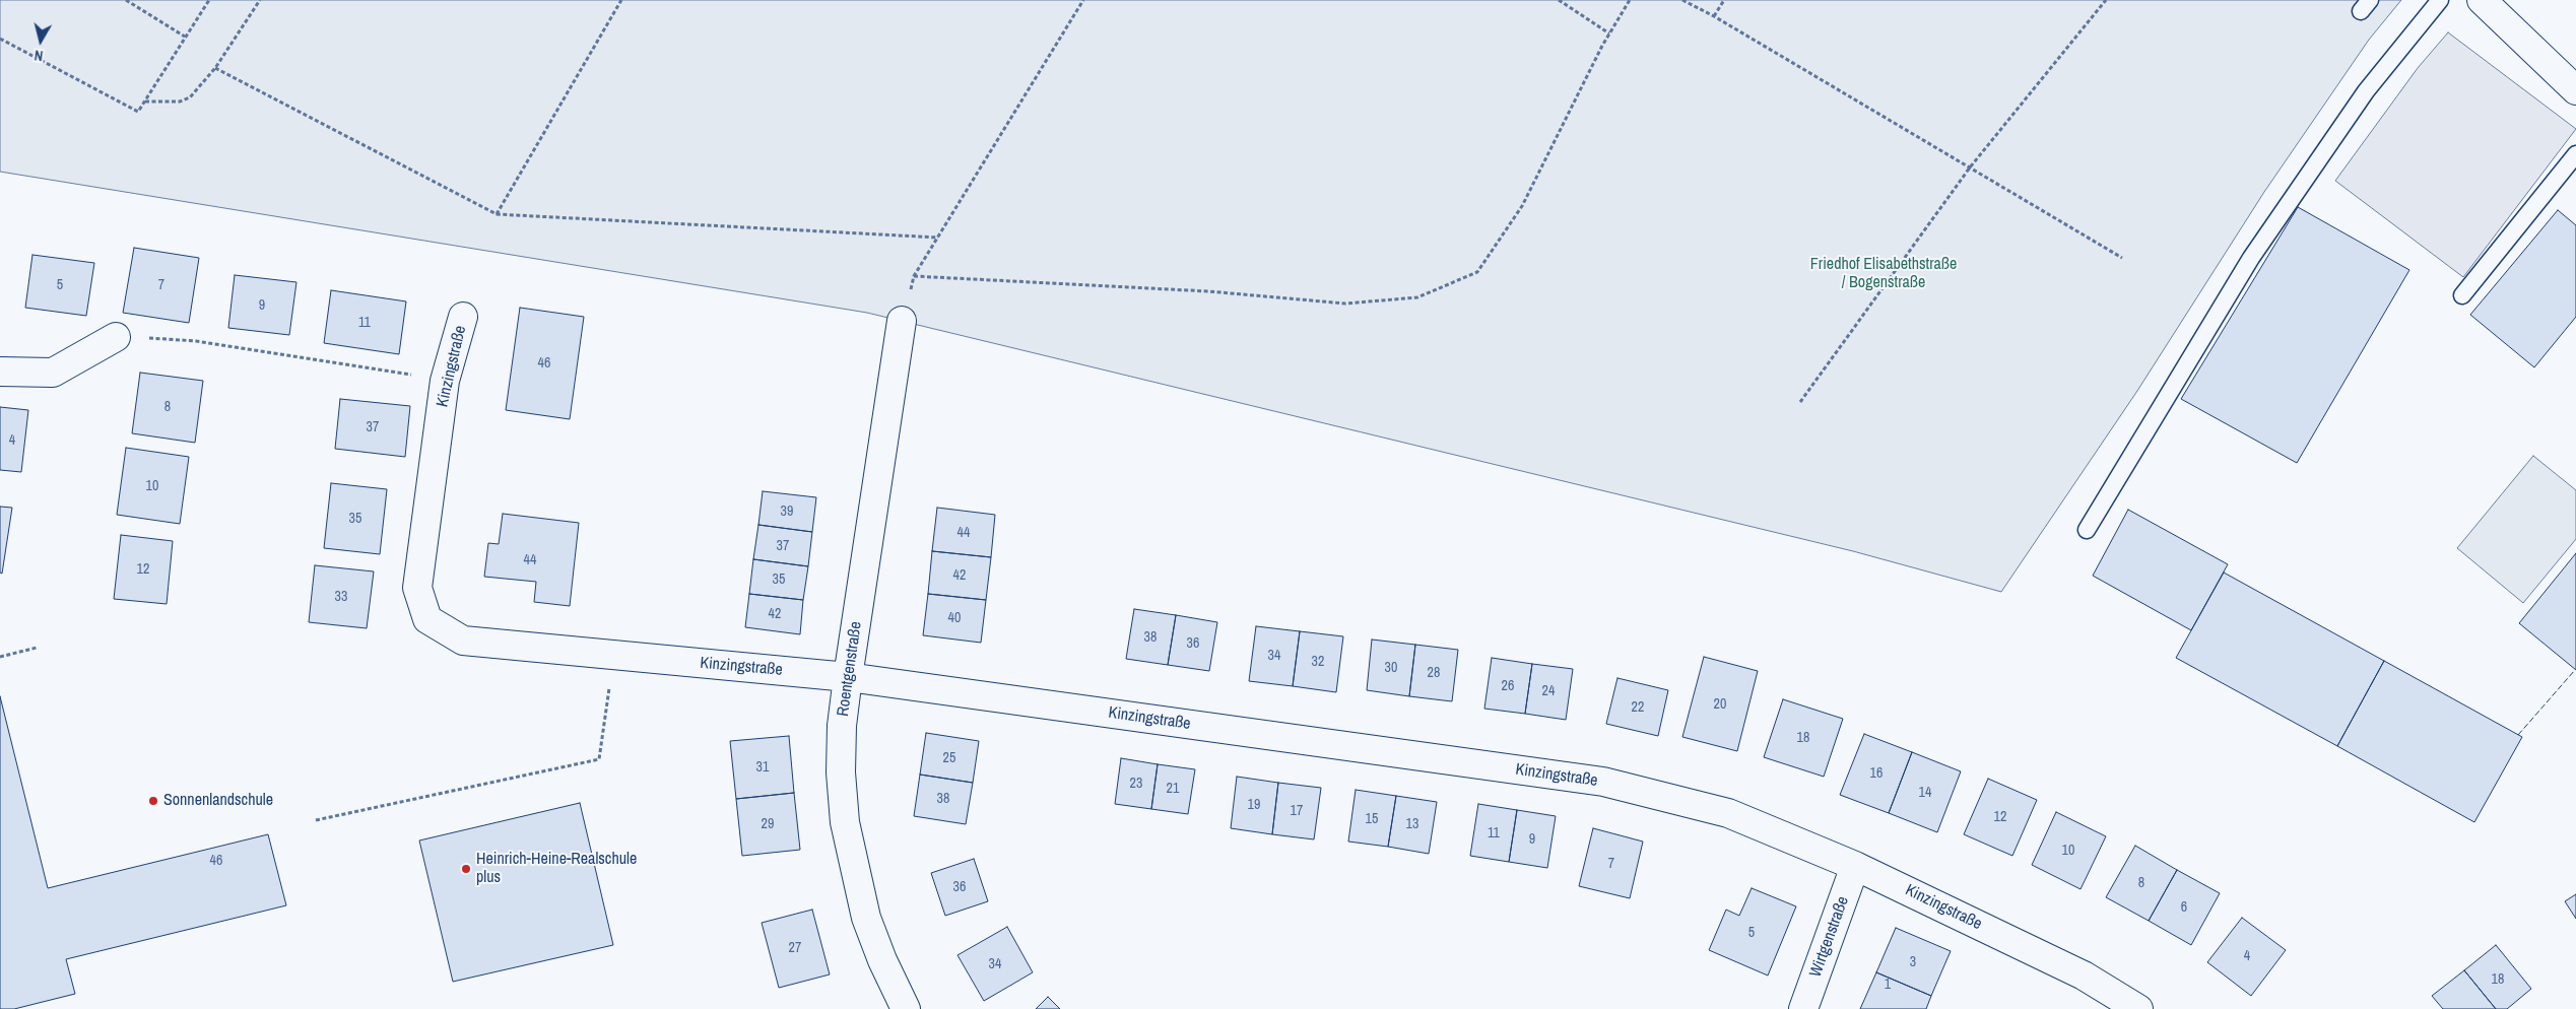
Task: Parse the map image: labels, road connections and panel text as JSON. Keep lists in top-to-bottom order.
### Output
{
  "streets": {
    "street": ["Kinzingstraße", "Roentgenstraße", "Wirtgenstraße"]
  },
  "crossings": [
    ["Kinzingstraße", "Roentgenstraße"],
    ["Kinzingstraße", "Wirtgenstraße"]
  ],
  "parks": ["Friedhof Elisabethstraße / Bogenstraße"],
  "places": ["Sonnenlandschule", "Heinrich-Heine-Realschule plus"],
  "house_numbers": [
    "5",
    "7",
    "9",
    "11",
    "46",
    "8",
    "37",
    "4",
    "10",
    "39",
    "35",
    "44",
    "37",
    "44",
    "12",
    "42",
    "35",
    "33",
    "42",
    "40",
    "38",
    "36",
    "34",
    "32",
    "30",
    "28",
    "26",
    "24",
    "20",
    "22",
    "18",
    "25",
    "31",
    "16",
    "23",
    "21",
    "14",
    "38",
    "19",
    "17",
    "12",
    "15",
    "29",
    "13",
    "11",
    "9",
    "10",
    "46",
    "7",
    "8",
    "36",
    "6",
    "5",
    "27",
    "4",
    "3",
    "34",
    "18",
    "1"
  ],
  "north": "bottom"
}
